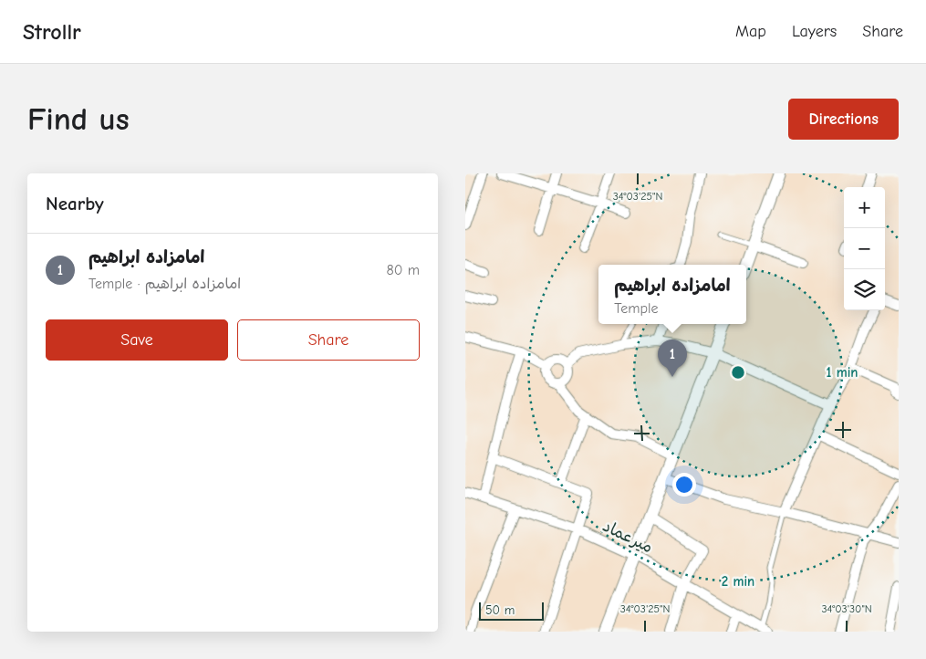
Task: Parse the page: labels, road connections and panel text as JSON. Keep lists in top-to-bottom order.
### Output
{
  "streets": {
    "street": ["میرعماد"]
  },
  "scale_bar": "50 m",
  "page": {
    "header": "Strollr",
    "nav": ["Map", "Layers", "Share"],
    "buttons": [
      "Directions",
      ["Save", "Share"]
    ],
    "title": "Find us",
    "heading": "Nearby",
    "map_buttons": ["+", "−"],
    "list": [
      {
        "mark": "1",
        "name": "امامزاده ابراهیم",
        "note": "Temple · امامزاده ابراهیم",
        "value": "80 m"
      }
    ],
    "popup": ["امامزاده ابراهیم", "Temple"],
    "pins": "1",
    "scale": "50 m"
  },
  "coordinates": ["34°03'25\"N", "34°03'30\"N"],
  "rings": ["1 min", "2 min"]
}
